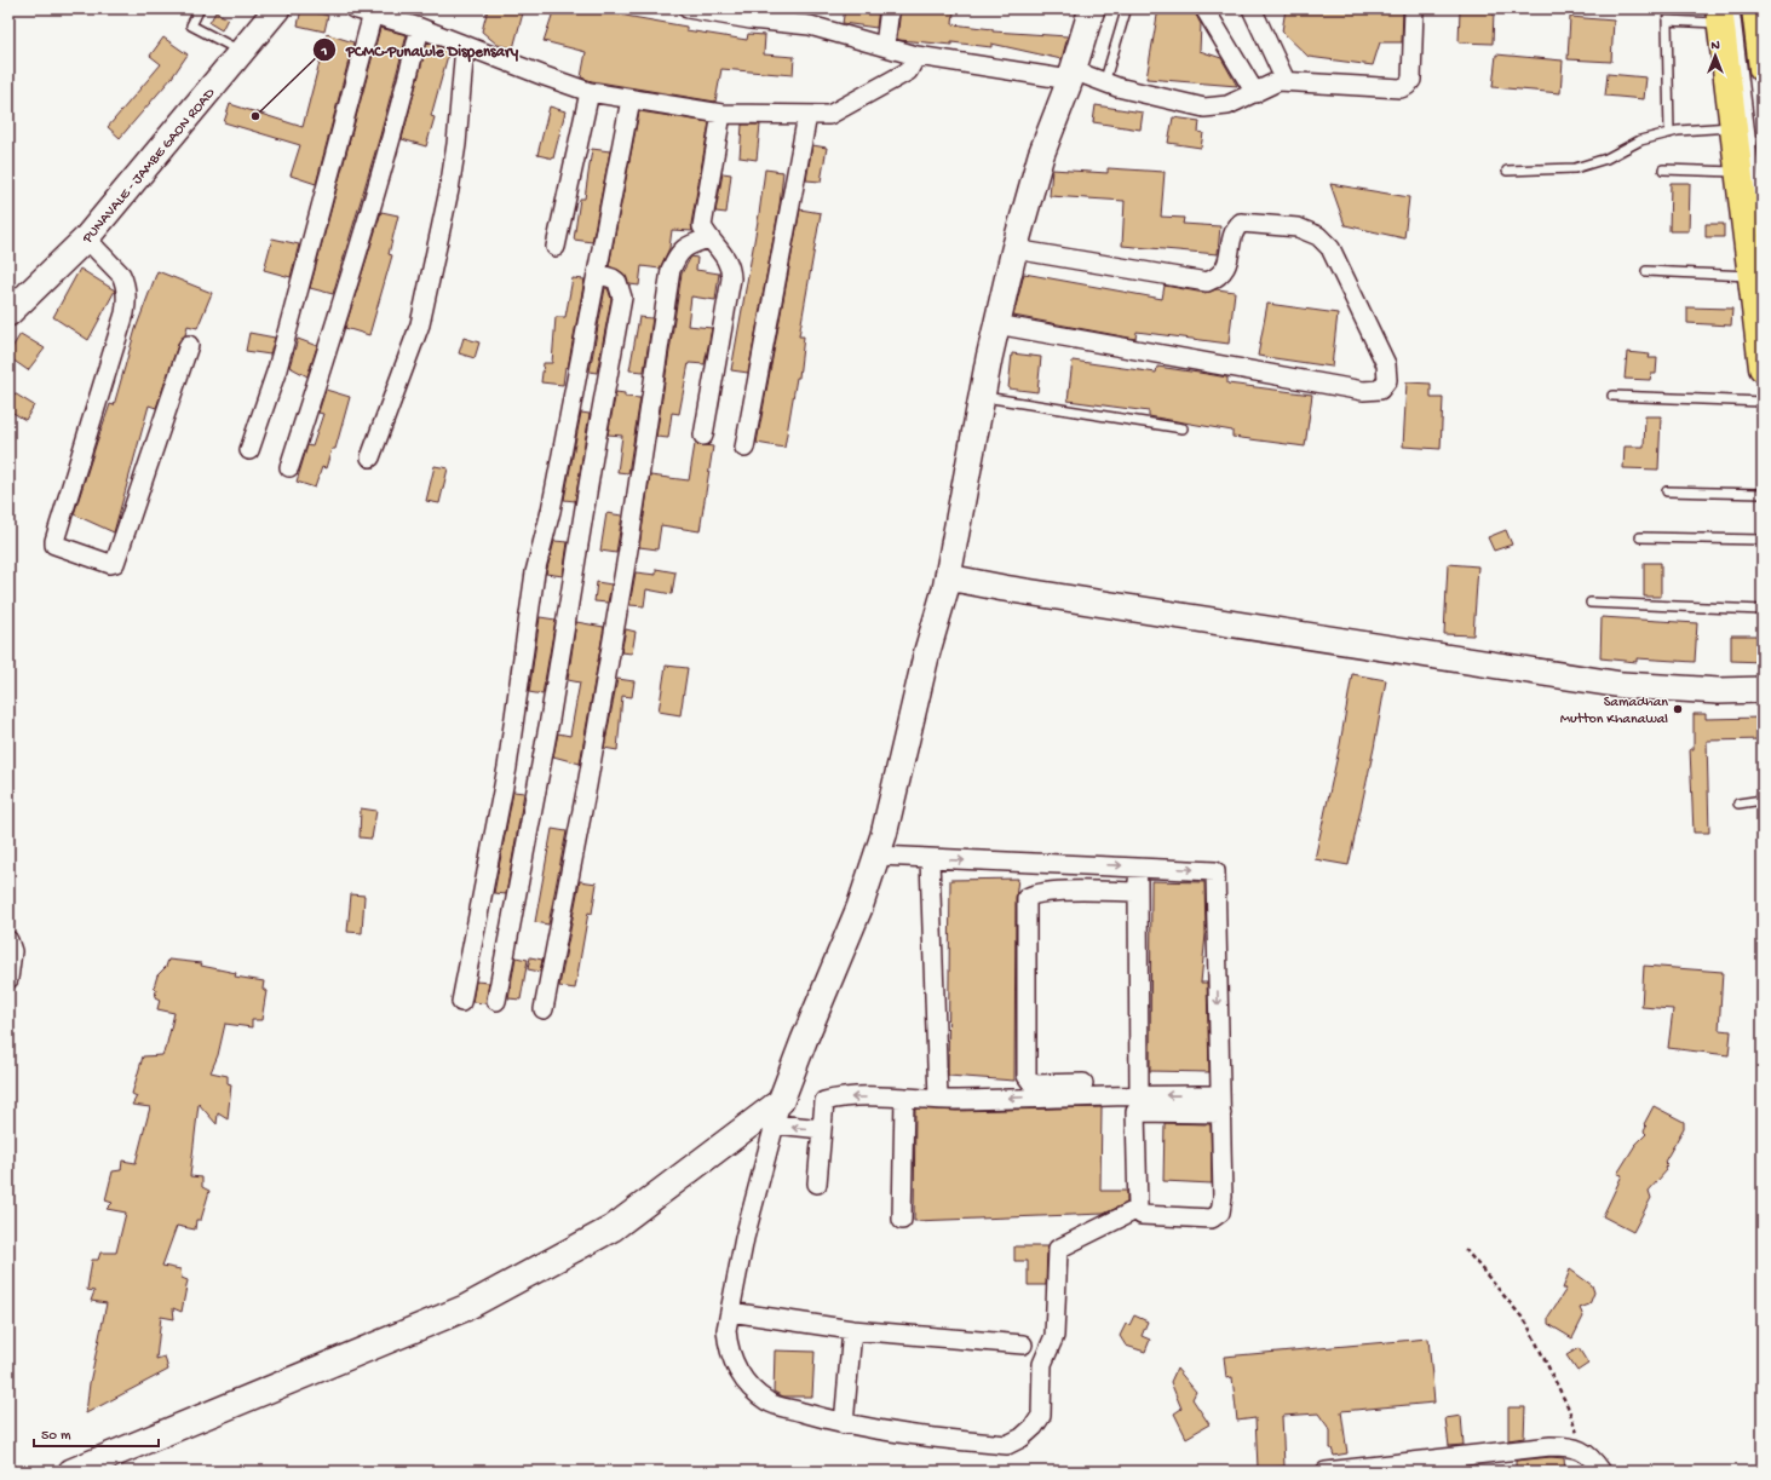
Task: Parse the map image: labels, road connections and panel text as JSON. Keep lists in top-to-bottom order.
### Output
{
  "streets": {
    "street": ["PUNAVALE - JAMBE GAON ROAD"]
  },
  "places": ["PCMC-Punawle Dispensary", "Samadhan Mutton Khanawal"],
  "scale_bar": "50 m",
  "north": "top"
}
